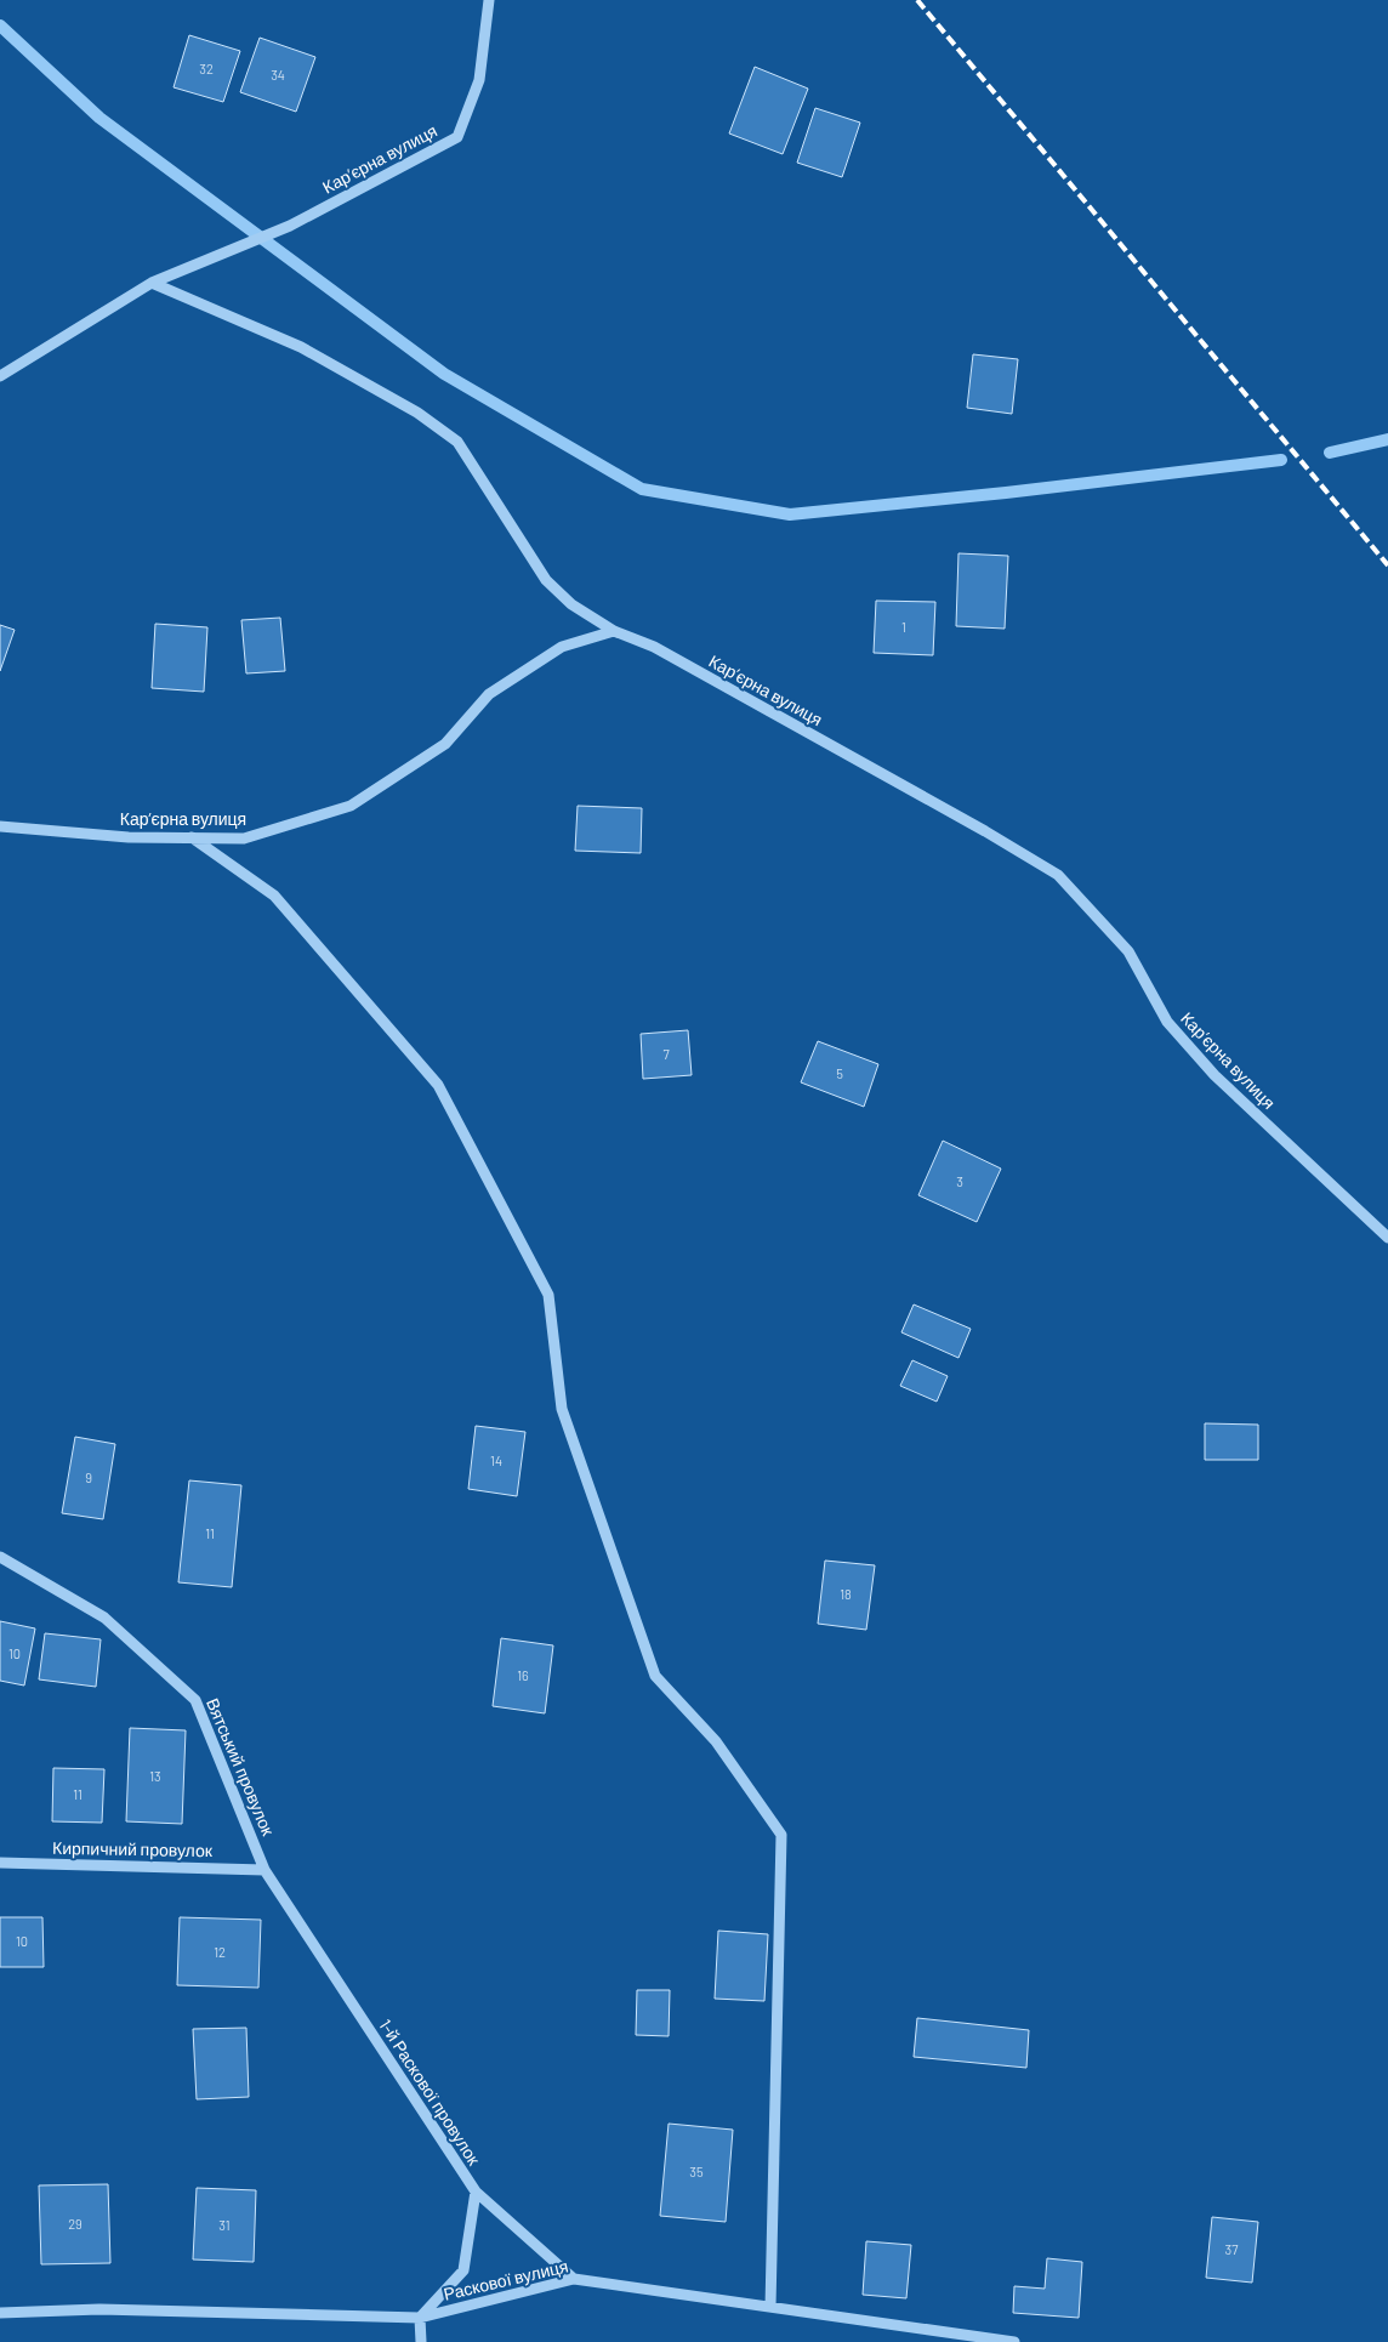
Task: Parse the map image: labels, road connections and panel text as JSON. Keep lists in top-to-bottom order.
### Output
{
  "streets": {
    "street": [
      "Карʼєрна вулиця",
      "Вятський провулок",
      "Кирпичний провулок",
      "1-й Раскової провулок",
      "Раскової вулиця"
    ]
  },
  "crossings": [
    ["Вятський провулок", "Кирпичний провулок"],
    ["Вятський провулок", "1-й Раскової провулок"],
    ["Кирпичний провулок", "1-й Раскової провулок"],
    ["1-й Раскової провулок", "Раскової вулиця"]
  ],
  "house_numbers": [
    "32",
    "34",
    "1",
    "7",
    "5",
    "3",
    "14",
    "9",
    "11",
    "18",
    "10",
    "16",
    "13",
    "11",
    "10",
    "12",
    "35",
    "29",
    "31",
    "37"
  ]
}
